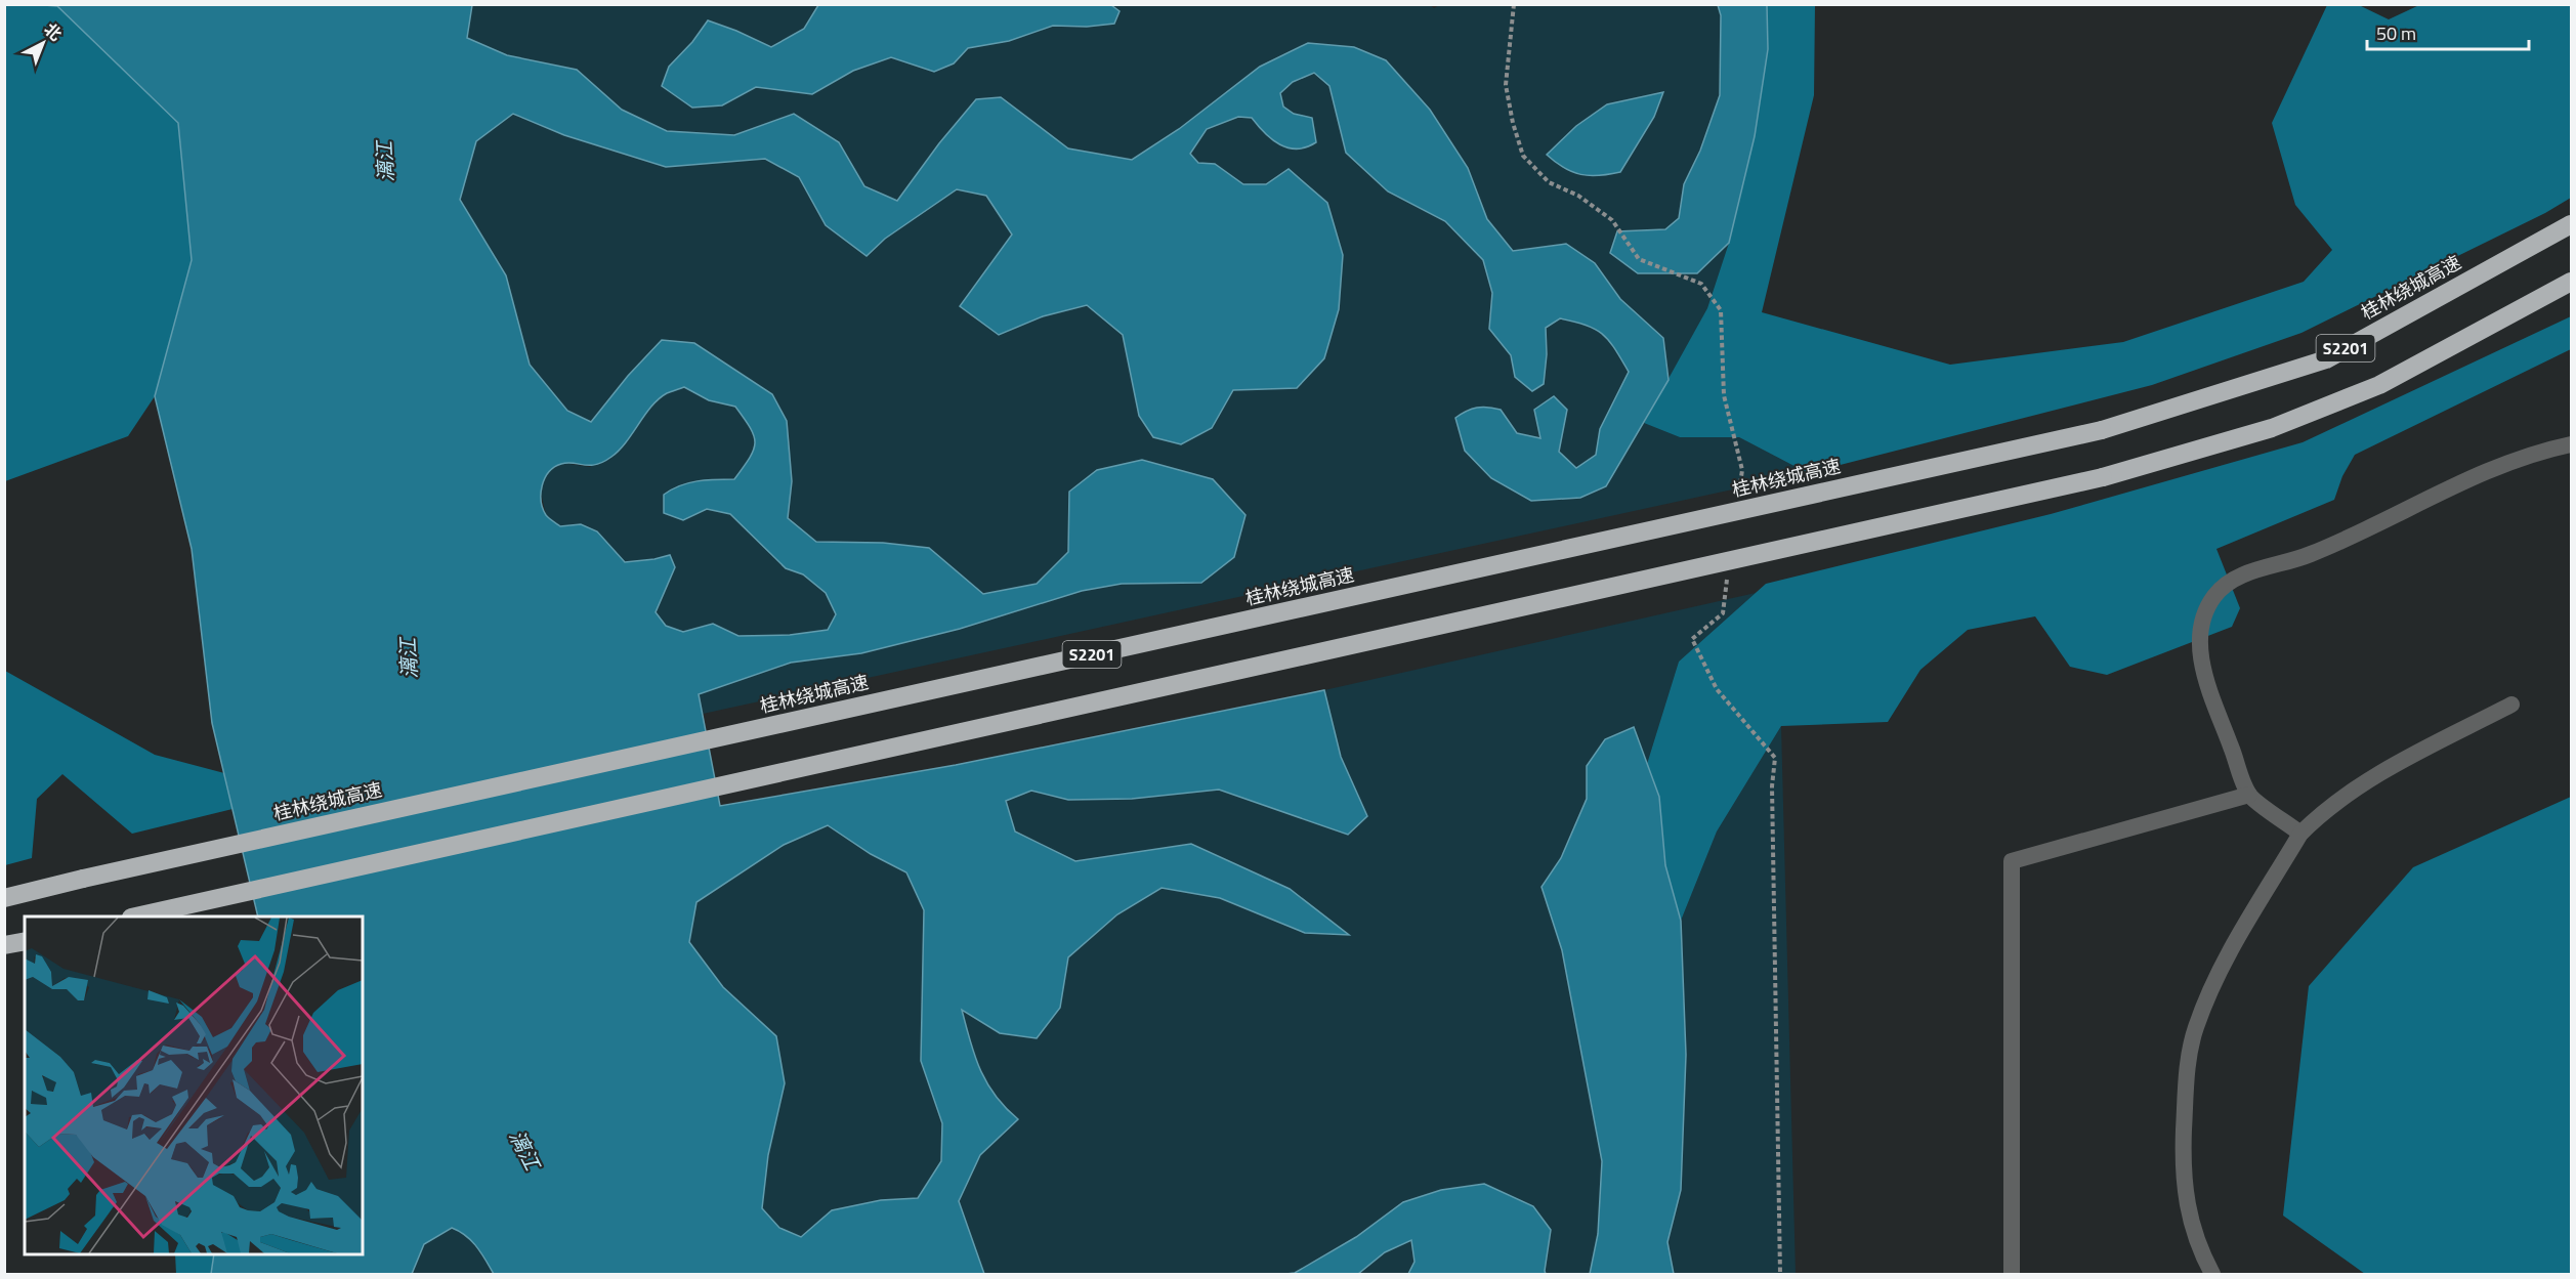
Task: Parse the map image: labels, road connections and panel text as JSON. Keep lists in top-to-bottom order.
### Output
{
  "streets": {
    "highway": ["桂林绕城高速", "S2201"]
  },
  "water": ["漓江"],
  "scale_bar": "50 m",
  "north": "top right"
}
